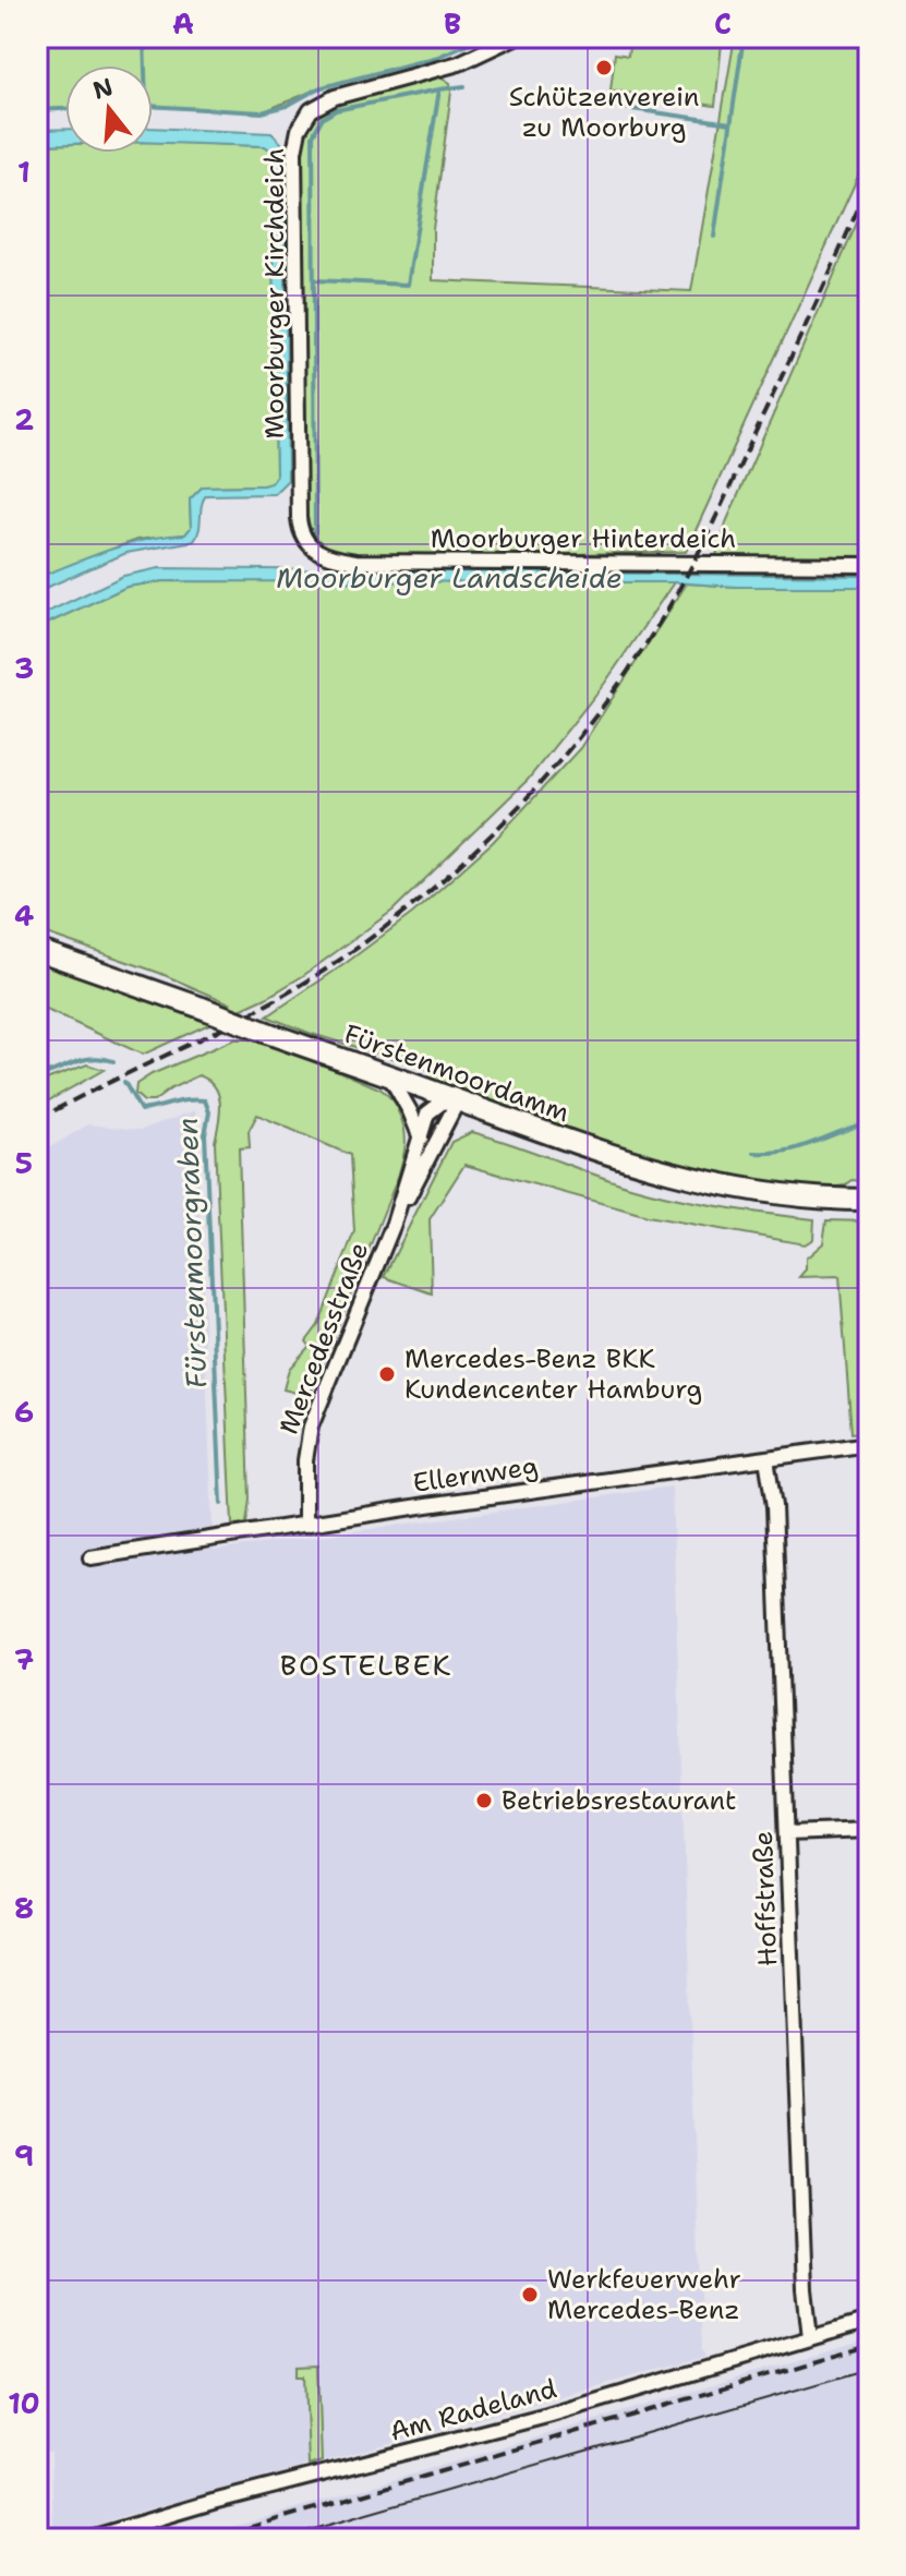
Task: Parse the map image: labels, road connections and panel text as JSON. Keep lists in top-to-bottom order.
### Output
{
  "streets": {
    "main road": ["Fürstenmoordamm"],
    "street": [
      "Moorburger Kirchdeich",
      "Moorburger Hinterdeich",
      "Mercedesstraße",
      "Ellernweg",
      "Hoffstraße",
      "Am Radeland"
    ]
  },
  "crossings": [
    ["Moorburger Kirchdeich", "Moorburger Hinterdeich"],
    ["Fürstenmoordamm", "Mercedesstraße"],
    ["Mercedesstraße", "Ellernweg"],
    ["Ellernweg", "Hoffstraße"],
    ["Hoffstraße", "Am Radeland"]
  ],
  "districts": ["BOSTELBEK"],
  "water": ["Moorburger Landscheide", "Fürstenmoorgraben"],
  "places": [
    "Schützenverein zu Moorburg",
    "Mercedes-Benz BKK Kundencenter Hamburg",
    "Betriebsrestaurant",
    "Werkfeuerwehr Mercedes-Benz"
  ],
  "north": "top",
  "grid": {
    "columns": ["A", "B", "C"],
    "rows": [
      "1",
      "2",
      "3",
      "4",
      "5",
      "6",
      "7",
      "8",
      "9",
      "10"
    ]
  }
}
